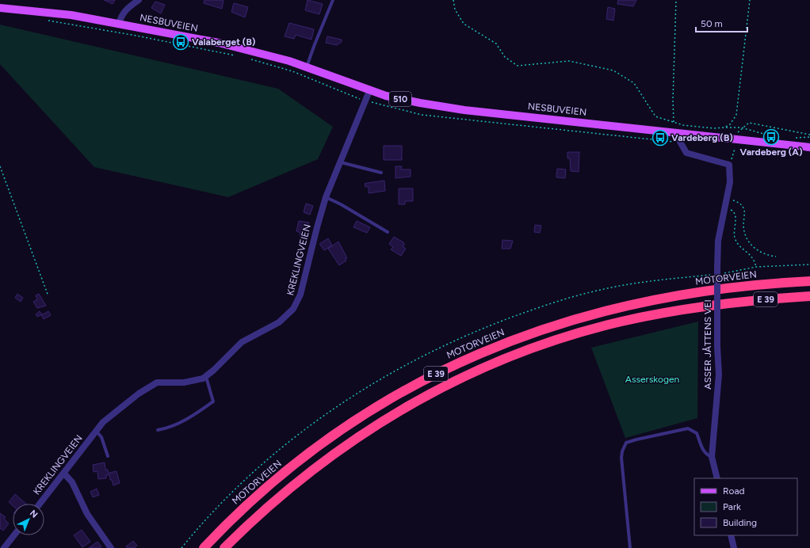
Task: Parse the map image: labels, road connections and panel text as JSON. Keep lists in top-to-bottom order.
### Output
{
  "streets": {
    "highway": ["MOTORVEIEN", "E 39"],
    "main road": ["NESBUVEIEN", "510"],
    "street": ["KREKLINGVEIEN", "ASSER JÅTTENS VEI"]
  },
  "crossings": [
    ["NESBUVEIEN", "KREKLINGVEIEN"]
  ],
  "parks": ["Asserskogen"],
  "places": {
    "bus stop": ["Valaberget (B)", "Vardeberg (A)", "Vardeberg (B)"]
  },
  "legend": ["Road", "Park", "Building"],
  "scale_bar": "50 m",
  "north": "top right"
}
